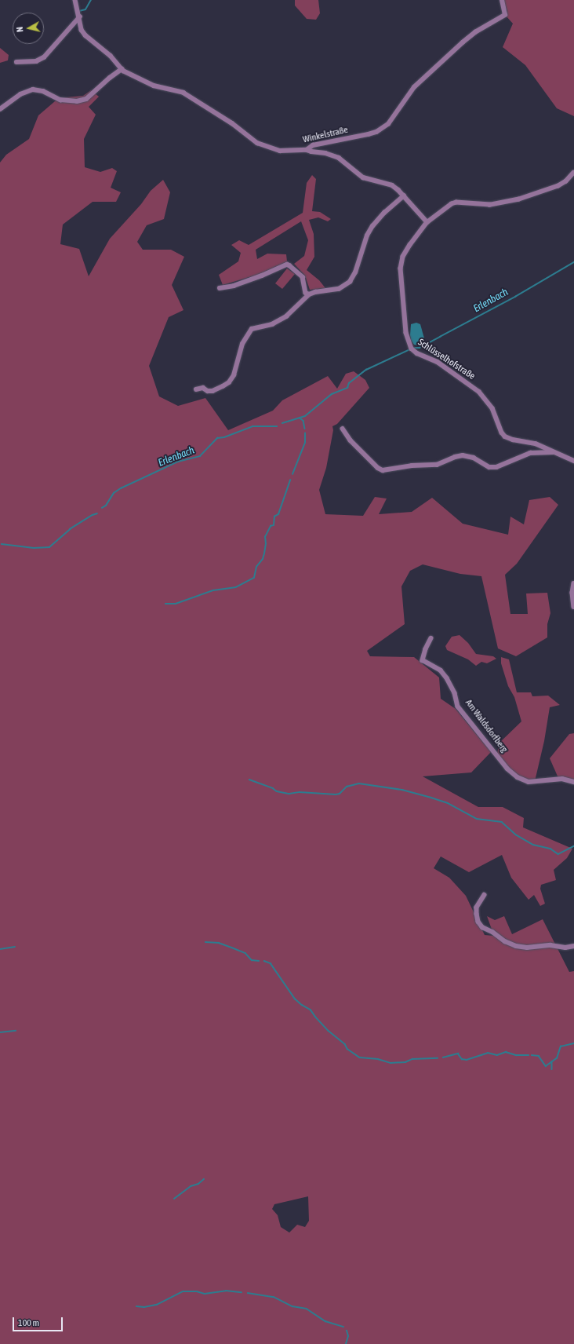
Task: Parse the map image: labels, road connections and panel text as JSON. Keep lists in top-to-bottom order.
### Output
{
  "streets": {
    "street": ["Winkelstraße", "Schlüsselhofstraße", "Am Waldsdorfberg"]
  },
  "water": ["Erlenbach"],
  "scale_bar": "100 m",
  "north": "left"
}
